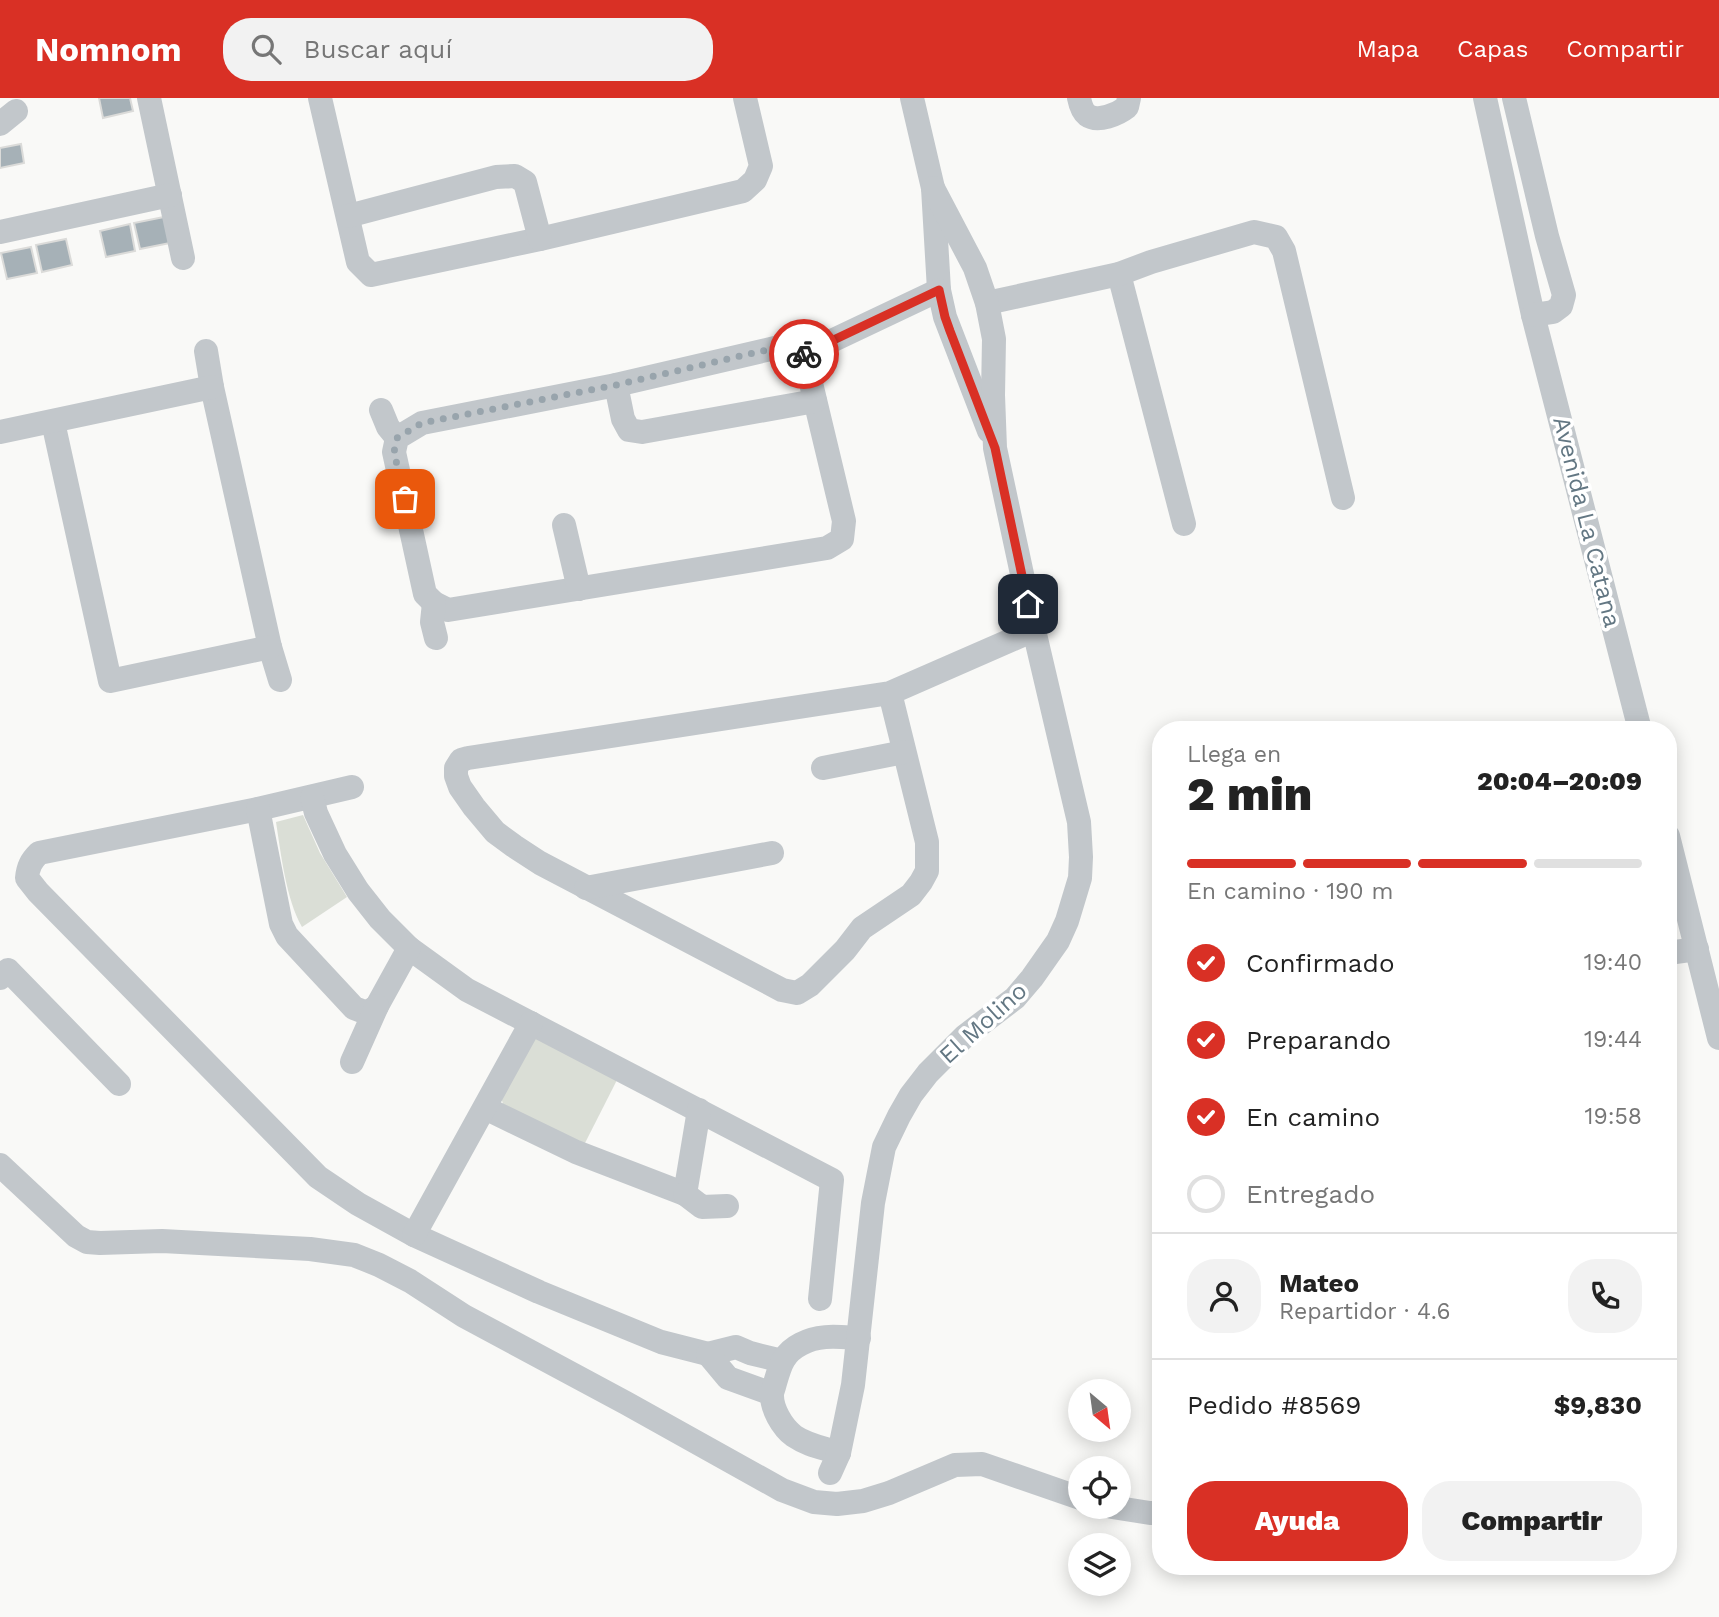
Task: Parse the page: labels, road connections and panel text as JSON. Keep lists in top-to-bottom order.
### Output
{
  "streets": {
    "street": ["Avenida La Catana", "El Molino"]
  },
  "north": "bottom right",
  "page": {
    "header": "Nomnom",
    "search": "Buscar aquí",
    "nav": ["Mapa", "Capas", "Compartir"],
    "heading": ["2 min", "Llega en", "20:04–20:09"],
    "panel": [
      "Mateo",
      "Repartidor · 4.6",
      "Pedido #8569",
      "$9,830"
    ],
    "bar": "En camino · 190 m",
    "list": [
      ["Confirmado", "19:40"],
      ["Preparando", "19:44"],
      ["En camino", "19:58"],
      "Entregado"
    ],
    "buttons": ["Ayuda", "Compartir"]
  }
}
